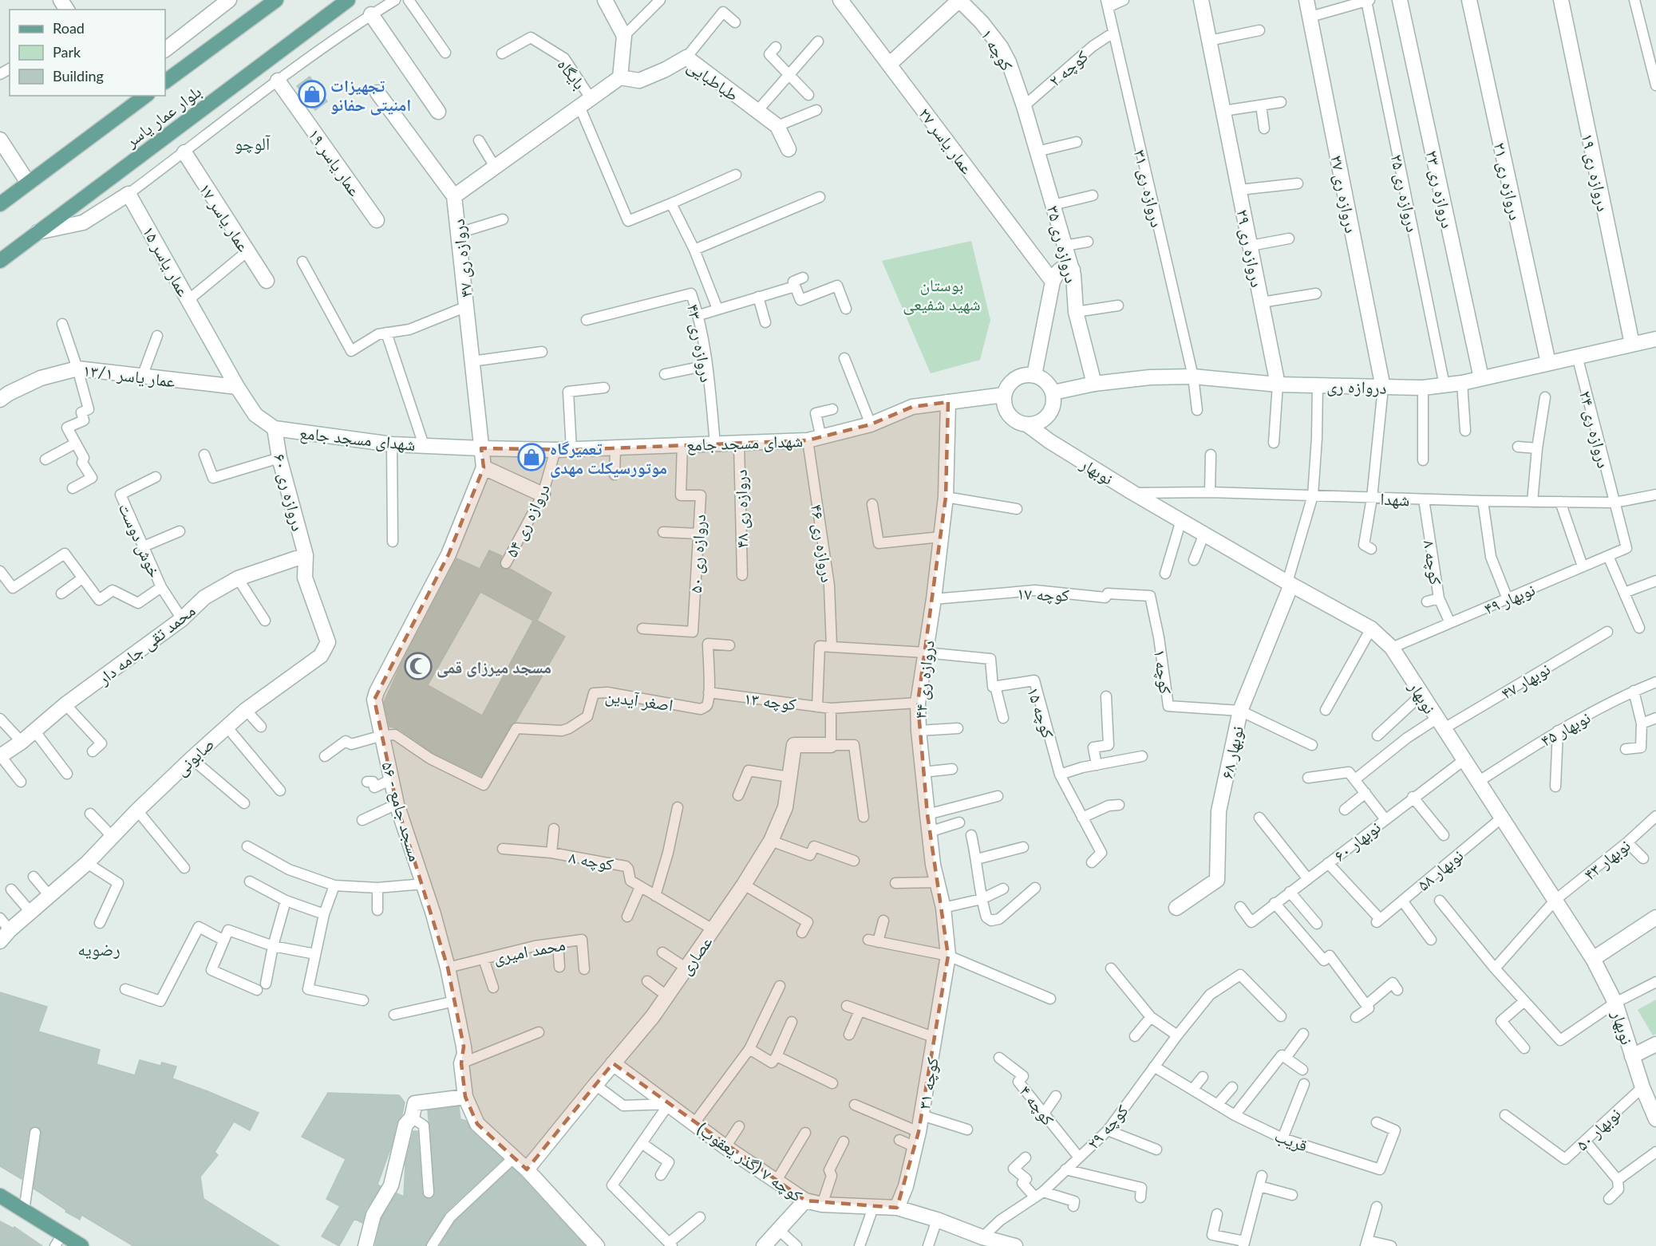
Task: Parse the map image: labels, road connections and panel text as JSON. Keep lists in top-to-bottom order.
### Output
{
  "streets": {
    "main road": ["بلوار عمار یاسر"],
    "street": [
      "کوچه ۱",
      "طباطبایی",
      "عمار یاسر ۲۷",
      "عمار یاسر ۱۹",
      "دروازه ری ۱۹",
      "دروازه ری ۲۱",
      "دروازه ری ۲۳",
      "دروازه ری ۲۷",
      "عمار یاسر ۱۷",
      "دروازه ری ۳۵",
      "دروازه ری ۲۹",
      "دروازه ری ۴۷",
      "عمار یاسر ۱۵",
      "عمار یاسر ۱۳/۱",
      "دروازه ری",
      "شهدای مسجد جامع",
      "نوبهار",
      "دروازه ری ۶۰",
      "محمد تقی جامه دار",
      "دروازه ری ۴۴",
      "نوبهار ۶۸",
      "صابونی",
      "۵۶ - مسجد جامع",
      "عصاری",
      "کوچه ۳۱",
      "کوچه ۷ (گذر یعقوب)"
    ],
    "lane": [
      "کوچه ۲",
      "بایگاه",
      "دروازه ری ۳۱",
      "دروازه ری ۲۵",
      "دروازه ری ۴۳",
      "دروازه ری ۲۴",
      "شهدا",
      "دروازه ری ۴۸",
      "دروازه ری ۵۴",
      "خوش دوست",
      "دروازه ری ۴۶",
      "دروازه ری ۵۰",
      "کوچه ۸",
      "کوچه ۱۷",
      "نوبهار ۴۹",
      "نوبهار ۴۷",
      "اصغر آیدین",
      "کوچه ۱۳",
      "کوچه ۱۵",
      "نوبهار ۴۵",
      "نوبهار ۶۰",
      "نوبهار ۴۳",
      "نوبهار ۵۸",
      "محمد امیری",
      "کوچه ۴",
      "کوچه ۲۹",
      "نوبهار ۵۰",
      "قریب"
    ]
  },
  "crossings": [
    ["کوچه ۱", "کوچه ۲"],
    ["کوچه ۱", "دروازه ری ۳۵"],
    ["کوچه ۱", "کوچه ۱۷"],
    ["کوچه ۱", "نوبهار ۶۸"],
    ["کوچه ۲", "دروازه ری ۳۱"],
    ["کوچه ۲", "دروازه ری ۳۵"],
    ["دروازه ری ۱۹", "دروازه ری"],
    ["دروازه ری ۲۱", "دروازه ری"],
    ["دروازه ری ۳۱", "دروازه ری"],
    ["دروازه ری ۲۳", "دروازه ری"],
    ["دروازه ری ۲۵", "دروازه ری"],
    ["دروازه ری ۲۷", "دروازه ری"],
    ["دروازه ری ۳۵", "دروازه ری"],
    ["دروازه ری ۲۹", "دروازه ری"],
    ["دروازه ری ۴۷", "شهدای مسجد جامع"],
    ["دروازه ری ۴۷", "۵۶ - مسجد جامع"],
    ["عمار یاسر ۱۵", "عمار یاسر ۱۳/۱"],
    ["عمار یاسر ۱۵", "شهدای مسجد جامع"],
    ["دروازه ری ۴۳", "شهدای مسجد جامع"],
    ["دروازه ری", "دروازه ری ۲۴"],
    ["دروازه ری", "شهدای مسجد جامع"],
    ["دروازه ری", "نوبهار"],
    ["دروازه ری ۲۴", "شهدا"],
    ["دروازه ری ۲۴", "نوبهار ۴۹"],
    ["شهدای مسجد جامع", "نوبهار"],
    ["شهدای مسجد جامع", "دروازه ری ۶۰"],
    ["شهدای مسجد جامع", "دروازه ری ۴۸"],
    ["شهدای مسجد جامع", "دروازه ری ۵۴"],
    ["شهدای مسجد جامع", "دروازه ری ۴۶"],
    ["شهدای مسجد جامع", "دروازه ری ۵۰"],
    ["شهدای مسجد جامع", "دروازه ری ۴۴"],
    ["شهدای مسجد جامع", "۵۶ - مسجد جامع"],
    ["نوبهار", "شهدا"],
    ["نوبهار", "نوبهار ۴۹"],
    ["نوبهار", "نوبهار ۴۷"],
    ["نوبهار", "نوبهار ۴۵"],
    ["نوبهار", "نوبهار ۶۸"],
    ["نوبهار", "نوبهار ۶۰"],
    ["نوبهار", "نوبهار ۴۳"],
    ["نوبهار", "نوبهار ۵۸"],
    ["نوبهار", "نوبهار ۵۰"],
    ["دروازه ری ۶۰", "محمد تقی جامه دار"],
    ["دروازه ری ۶۰", "صابونی"],
    ["شهدا", "کوچه ۸"],
    ["شهدا", "نوبهار ۴۹"],
    ["خوش دوست", "محمد تقی جامه دار"],
    ["کوچه ۸", "نوبهار ۴۹"],
    ["کوچه ۸", "عصاری"],
    ["کوچه ۱۷", "دروازه ری ۴۴"],
    ["محمد تقی جامه دار", "صابونی"],
    ["دروازه ری ۴۴", "کوچه ۱۳"],
    ["دروازه ری ۴۴", "کوچه ۳۱"],
    ["اصغر آیدین", "کوچه ۱۳"],
    ["اصغر آیدین", "۵۶ - مسجد جامع"],
    ["۵۶ - مسجد جامع", "محمد امیری"],
    ["۵۶ - مسجد جامع", "عصاری"],
    ["نوبهار ۶۰", "نوبهار ۵۸"],
    ["عصاری", "کوچه ۷ (گذر یعقوب)"],
    ["کوچه ۳۱", "کوچه ۷ (گذر یعقوب)"],
    ["کوچه ۴", "کوچه ۲۹"],
    ["کوچه ۲۹", "قریب"],
    ["کوچه ۲۹", "کوچه ۷ (گذر یعقوب)"]
  ],
  "districts": ["آلوچو", "رضویه"],
  "parks": ["بوستان شهید شفیعی"],
  "places": {
    "shop": ["تجهیزات امنیتی حفانو", "تعمیرگاه موتورسیکلت مهدی"],
    "mosque": ["مسجد میرزای قمی"]
  },
  "legend": ["Road", "Park", "Building"]
}
